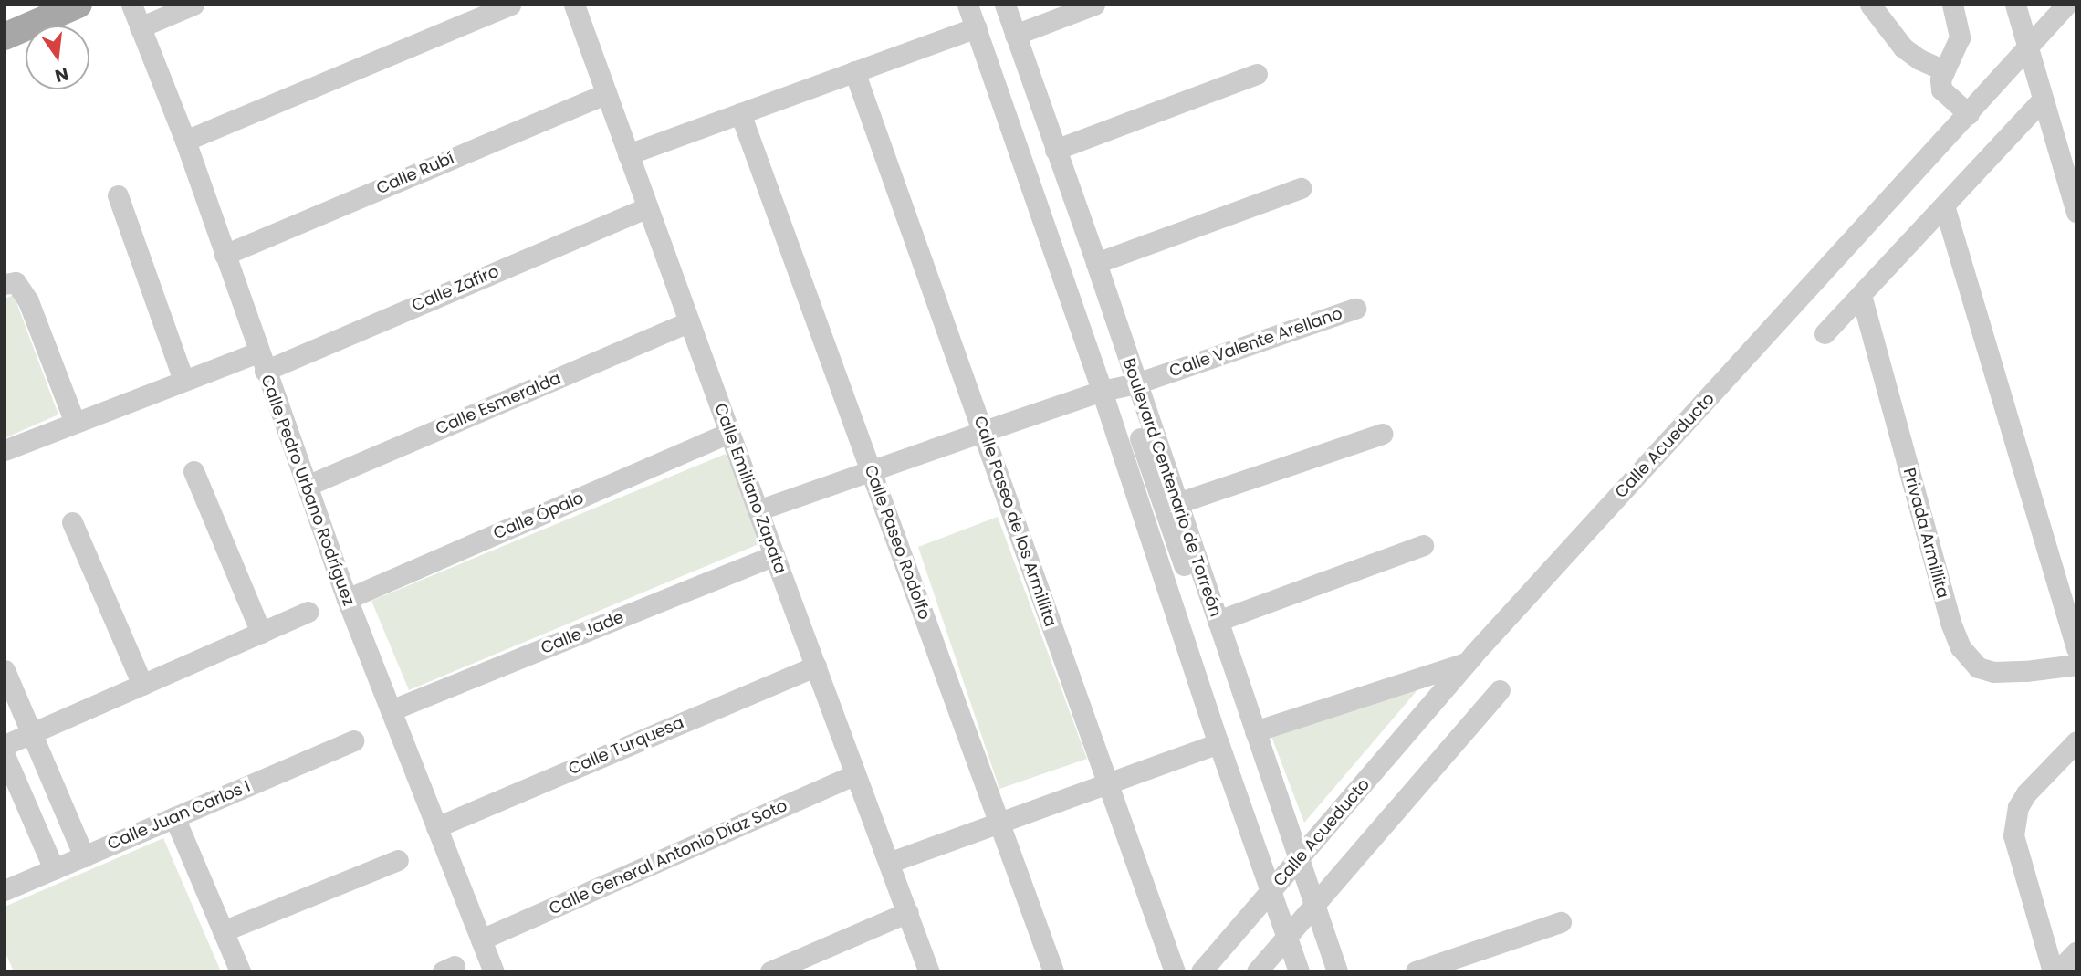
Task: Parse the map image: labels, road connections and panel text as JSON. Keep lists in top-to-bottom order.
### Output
{
  "streets": {
    "street": [
      "Calle Rubí",
      "Calle Zafiro",
      "Calle Valente Arellano",
      "Calle Esmeralda",
      "Calle Acueducto",
      "Boulevard Centenario de Torreón",
      "Calle Emiliano Zapata",
      "Calle Pedro Urbano Rodríguez",
      "Calle Ópalo",
      "Calle Paseo de los Armillita",
      "Privada Armillita",
      "Calle Paseo Rodolfo",
      "Calle Jade",
      "Calle Turquesa",
      "Calle Juan Carlos I",
      "Calle General Antonio Díaz Soto"
    ]
  },
  "crossings": [
    ["Calle Rubí", "Calle Emiliano Zapata"],
    ["Calle Rubí", "Calle Pedro Urbano Rodríguez"],
    ["Calle Zafiro", "Calle Emiliano Zapata"],
    ["Calle Zafiro", "Calle Pedro Urbano Rodríguez"],
    ["Calle Valente Arellano", "Boulevard Centenario de Torreón"],
    ["Calle Valente Arellano", "Calle Emiliano Zapata"],
    ["Calle Valente Arellano", "Calle Paseo de los Armillita"],
    ["Calle Valente Arellano", "Calle Paseo Rodolfo"],
    ["Calle Esmeralda", "Calle Emiliano Zapata"],
    ["Calle Esmeralda", "Calle Pedro Urbano Rodríguez"],
    ["Calle Acueducto", "Boulevard Centenario de Torreón"],
    ["Calle Emiliano Zapata", "Calle Ópalo"],
    ["Calle Emiliano Zapata", "Calle Jade"],
    ["Calle Emiliano Zapata", "Calle Turquesa"],
    ["Calle Emiliano Zapata", "Calle General Antonio Díaz Soto"],
    ["Calle Pedro Urbano Rodríguez", "Calle Ópalo"],
    ["Calle Pedro Urbano Rodríguez", "Calle Jade"],
    ["Calle Pedro Urbano Rodríguez", "Calle Turquesa"],
    ["Calle Pedro Urbano Rodríguez", "Calle General Antonio Díaz Soto"]
  ],
  "north": "bottom"
}
